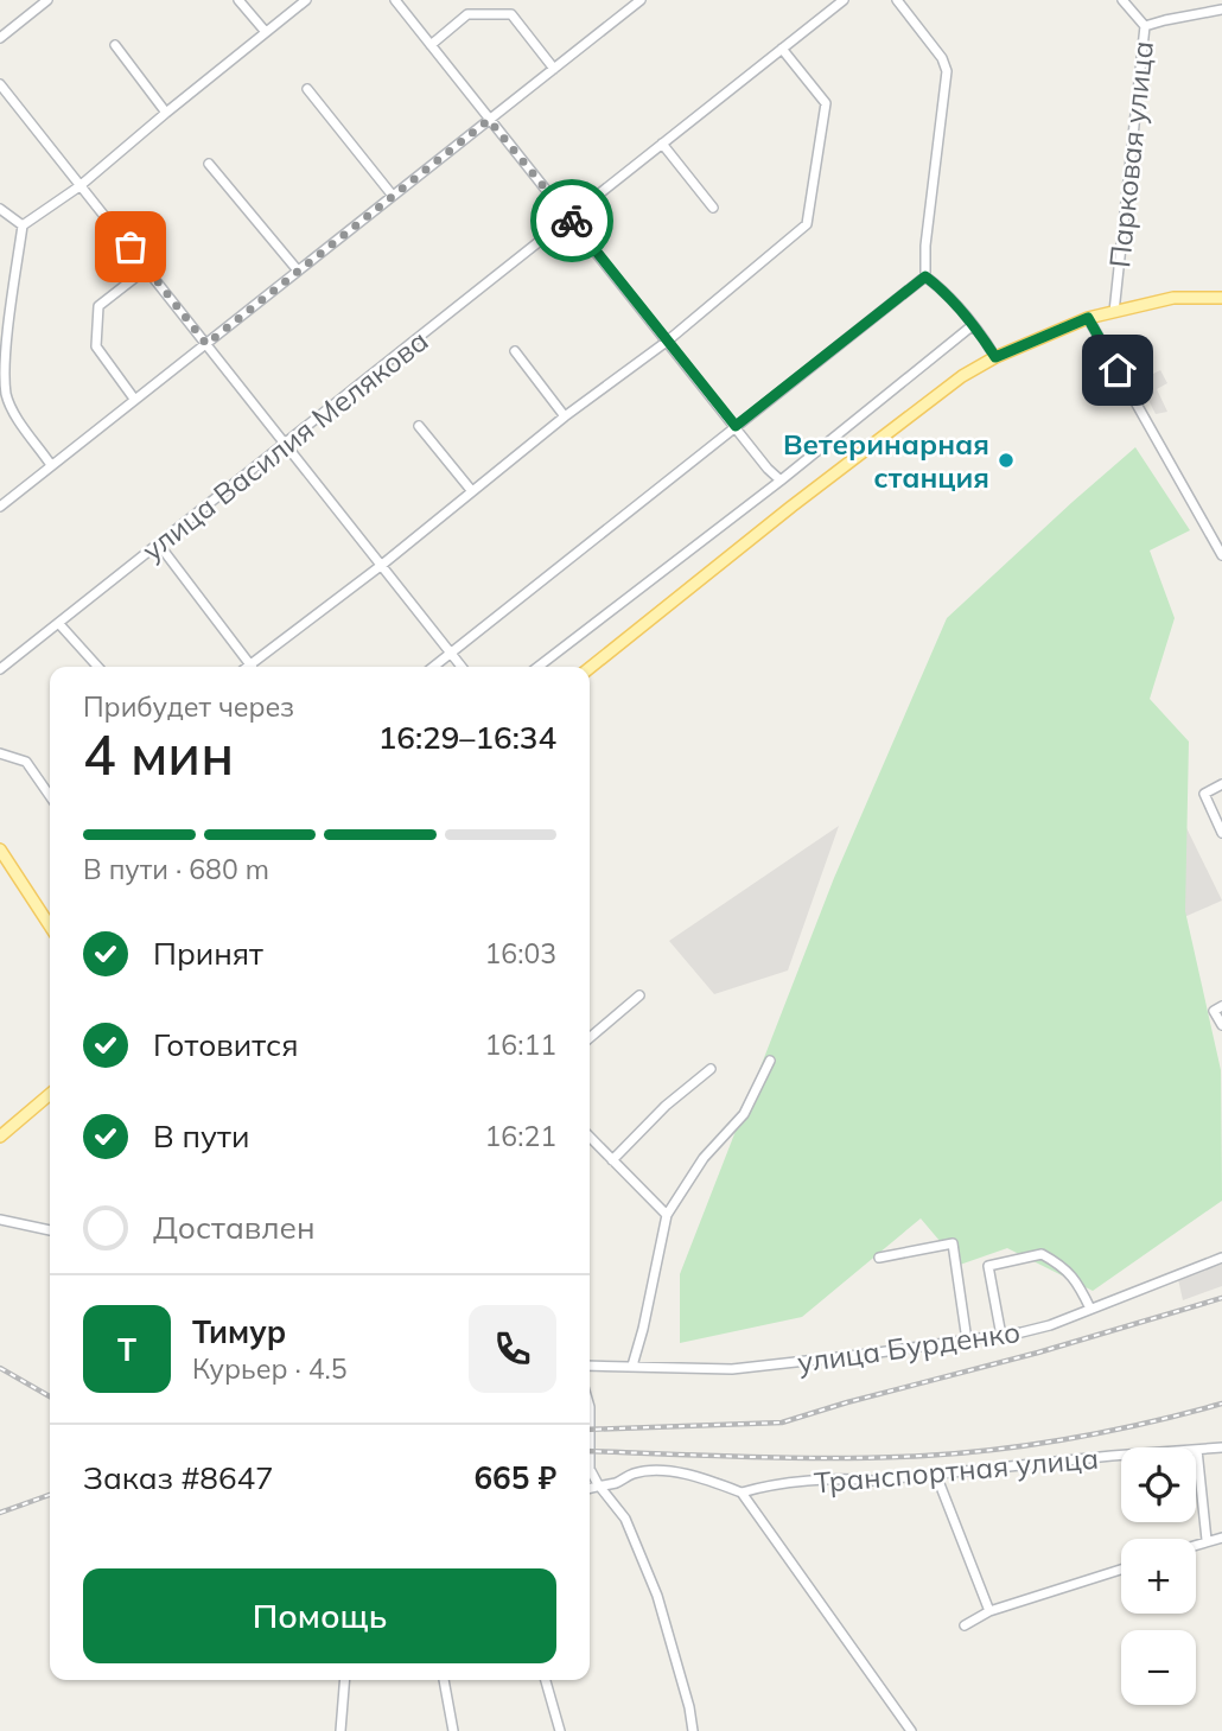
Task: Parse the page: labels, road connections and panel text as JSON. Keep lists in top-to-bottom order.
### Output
{
  "streets": {
    "street": [
      "Парковая улица",
      "улица Василия Мелякова",
      "улица Бурденко",
      "Транспортная улица"
    ]
  },
  "places": ["Ветеринарная станция"],
  "page": {
    "heading": ["4 мин", "Прибудет через", "16:29–16:34"],
    "panel": [
      "Тимур",
      "Курьер · 4.5",
      "Заказ #8647",
      "665 ₽"
    ],
    "bar": "В пути · 680 m",
    "list": [
      ["Принят", "16:03"],
      ["Готовится", "16:11"],
      ["В пути", "16:21"],
      "Доставлен"
    ],
    "round": "Т",
    "map_buttons": ["+", "−"],
    "buttons": "Помощь"
  }
}
